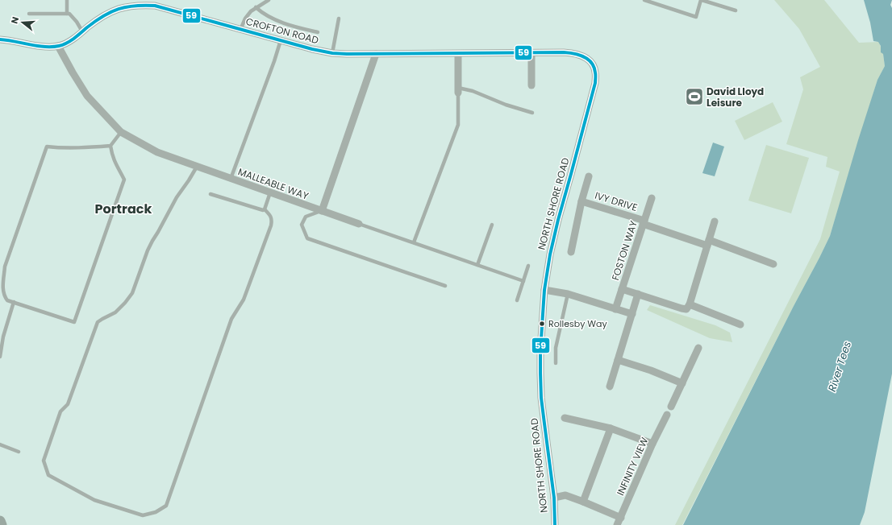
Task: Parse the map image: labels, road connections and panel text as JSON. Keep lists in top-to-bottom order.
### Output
{
  "streets": {
    "street": [
      "CROFTON ROAD",
      "MALLEABLE WAY",
      "IVY DRIVE",
      "NORTH SHORE ROAD",
      "FOSTON WAY",
      "INFINITY VIEW"
    ]
  },
  "crossings": [
    ["CROFTON ROAD", "MALLEABLE WAY"],
    ["CROFTON ROAD", "NORTH SHORE ROAD"],
    ["IVY DRIVE", "FOSTON WAY"]
  ],
  "districts": ["Portrack"],
  "water": ["River Tees"],
  "places": {
    "sports": ["David Lloyd Leisure"],
    "other": ["Rollesby Way"]
  },
  "lines": ["transit line 59"],
  "north": "left"
}
